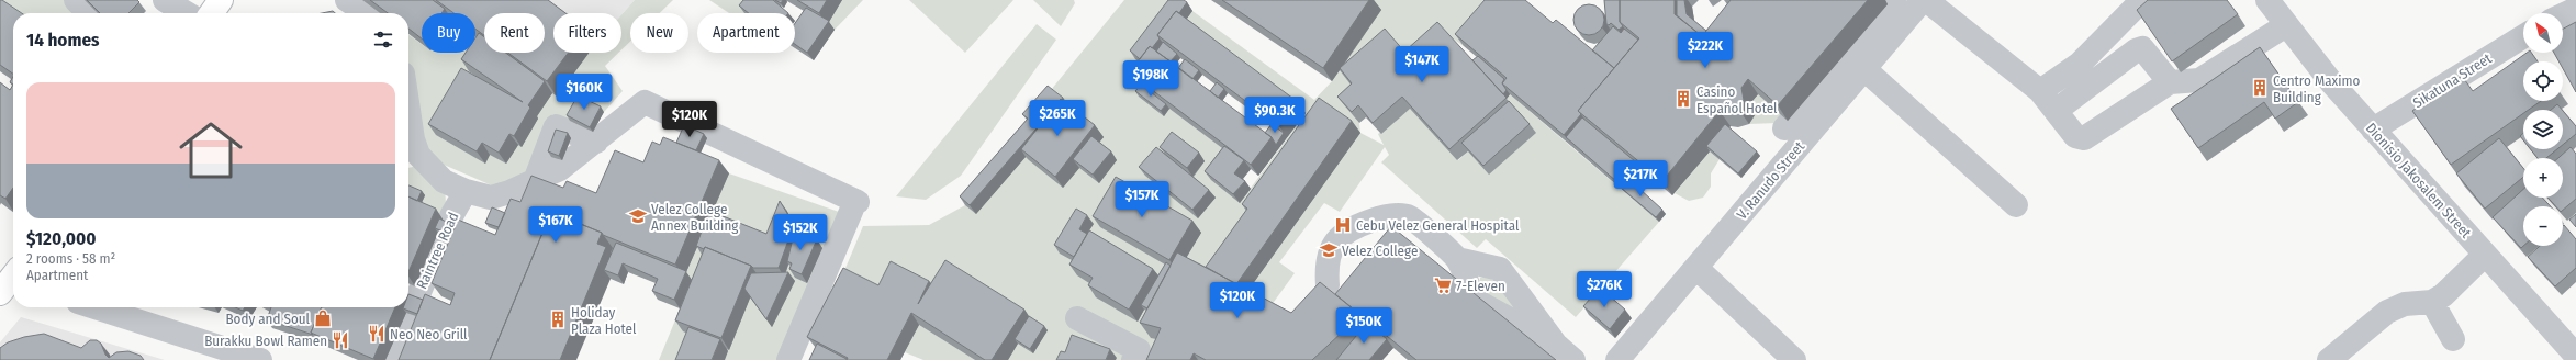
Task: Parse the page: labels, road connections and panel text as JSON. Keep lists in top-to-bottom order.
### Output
{
  "streets": {
    "street": [
      "Sikatuna Street",
      "V. Ranudo Street",
      "Dionisio Jakosalem Street",
      "Raintree Road"
    ]
  },
  "crossings": [
    ["Sikatuna Street", "Dionisio Jakosalem Street"]
  ],
  "places": {
    "building": ["Centro Maximo Building", "Casino Español Hotel", "Holiday Plaza Hotel"],
    "school or university": ["Velez College Annex Building", "Velez College"],
    "hospital": ["Cebu Velez General Hospital"],
    "supermarket": ["7-Eleven"],
    "shop": ["Body and Soul"],
    "restaurant": ["Neo Neo Grill", "Burakku Bowl Ramen"]
  },
  "north": "top left",
  "page": {
    "map_buttons": ["+", "−"],
    "chip": [
      "Buy",
      "Rent",
      "Filters",
      "New",
      "Apartment"
    ],
    "heading": "14 homes",
    "price": [
      "$222K",
      "$147K",
      "$198K",
      "$160K",
      "$90.3K",
      "$265K",
      "$120K",
      "$217K",
      "$157K",
      "$167K",
      "$152K",
      "$276K",
      "$120K",
      "$150K"
    ],
    "list": [
      {
        "name": "$120,000",
        "note": "2 rooms · 58 m² · Apartment"
      }
    ]
  }
}
